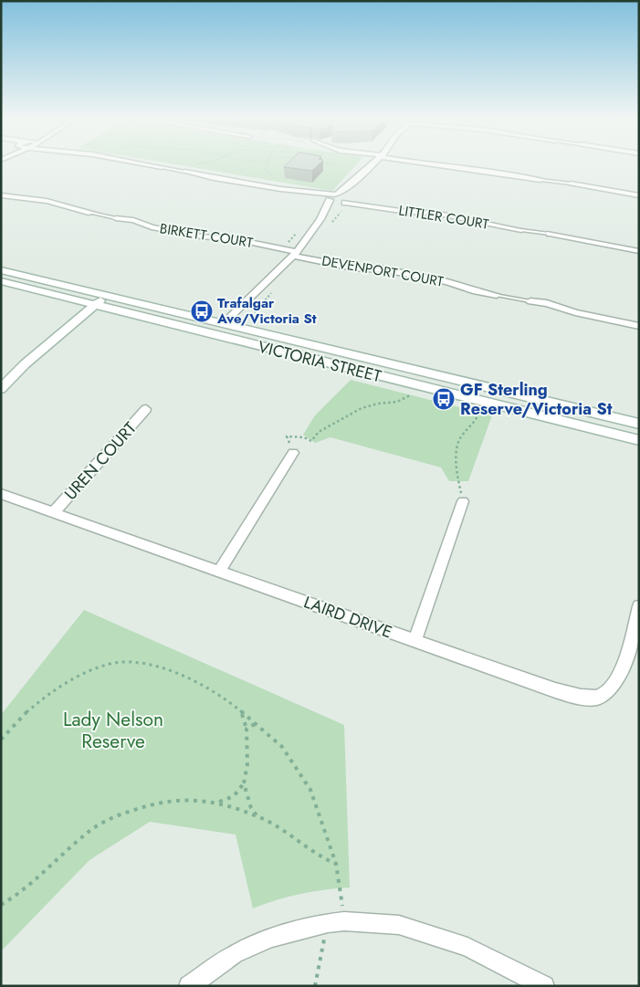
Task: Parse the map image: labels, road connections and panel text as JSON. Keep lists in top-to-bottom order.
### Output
{
  "streets": {
    "street": [
      "LITTLER COURT",
      "BIRKETT COURT",
      "DEVENPORT COURT",
      "VICTORIA STREET",
      "UREN COURT",
      "LAIRD DRIVE"
    ]
  },
  "crossings": [
    ["BIRKETT COURT", "DEVENPORT COURT"],
    ["UREN COURT", "LAIRD DRIVE"]
  ],
  "parks": ["Lady Nelson Reserve"],
  "places": {
    "bus stop": ["Trafalgar Ave/Victoria St", "GF Sterling Reserve/Victoria St"]
  }
}
